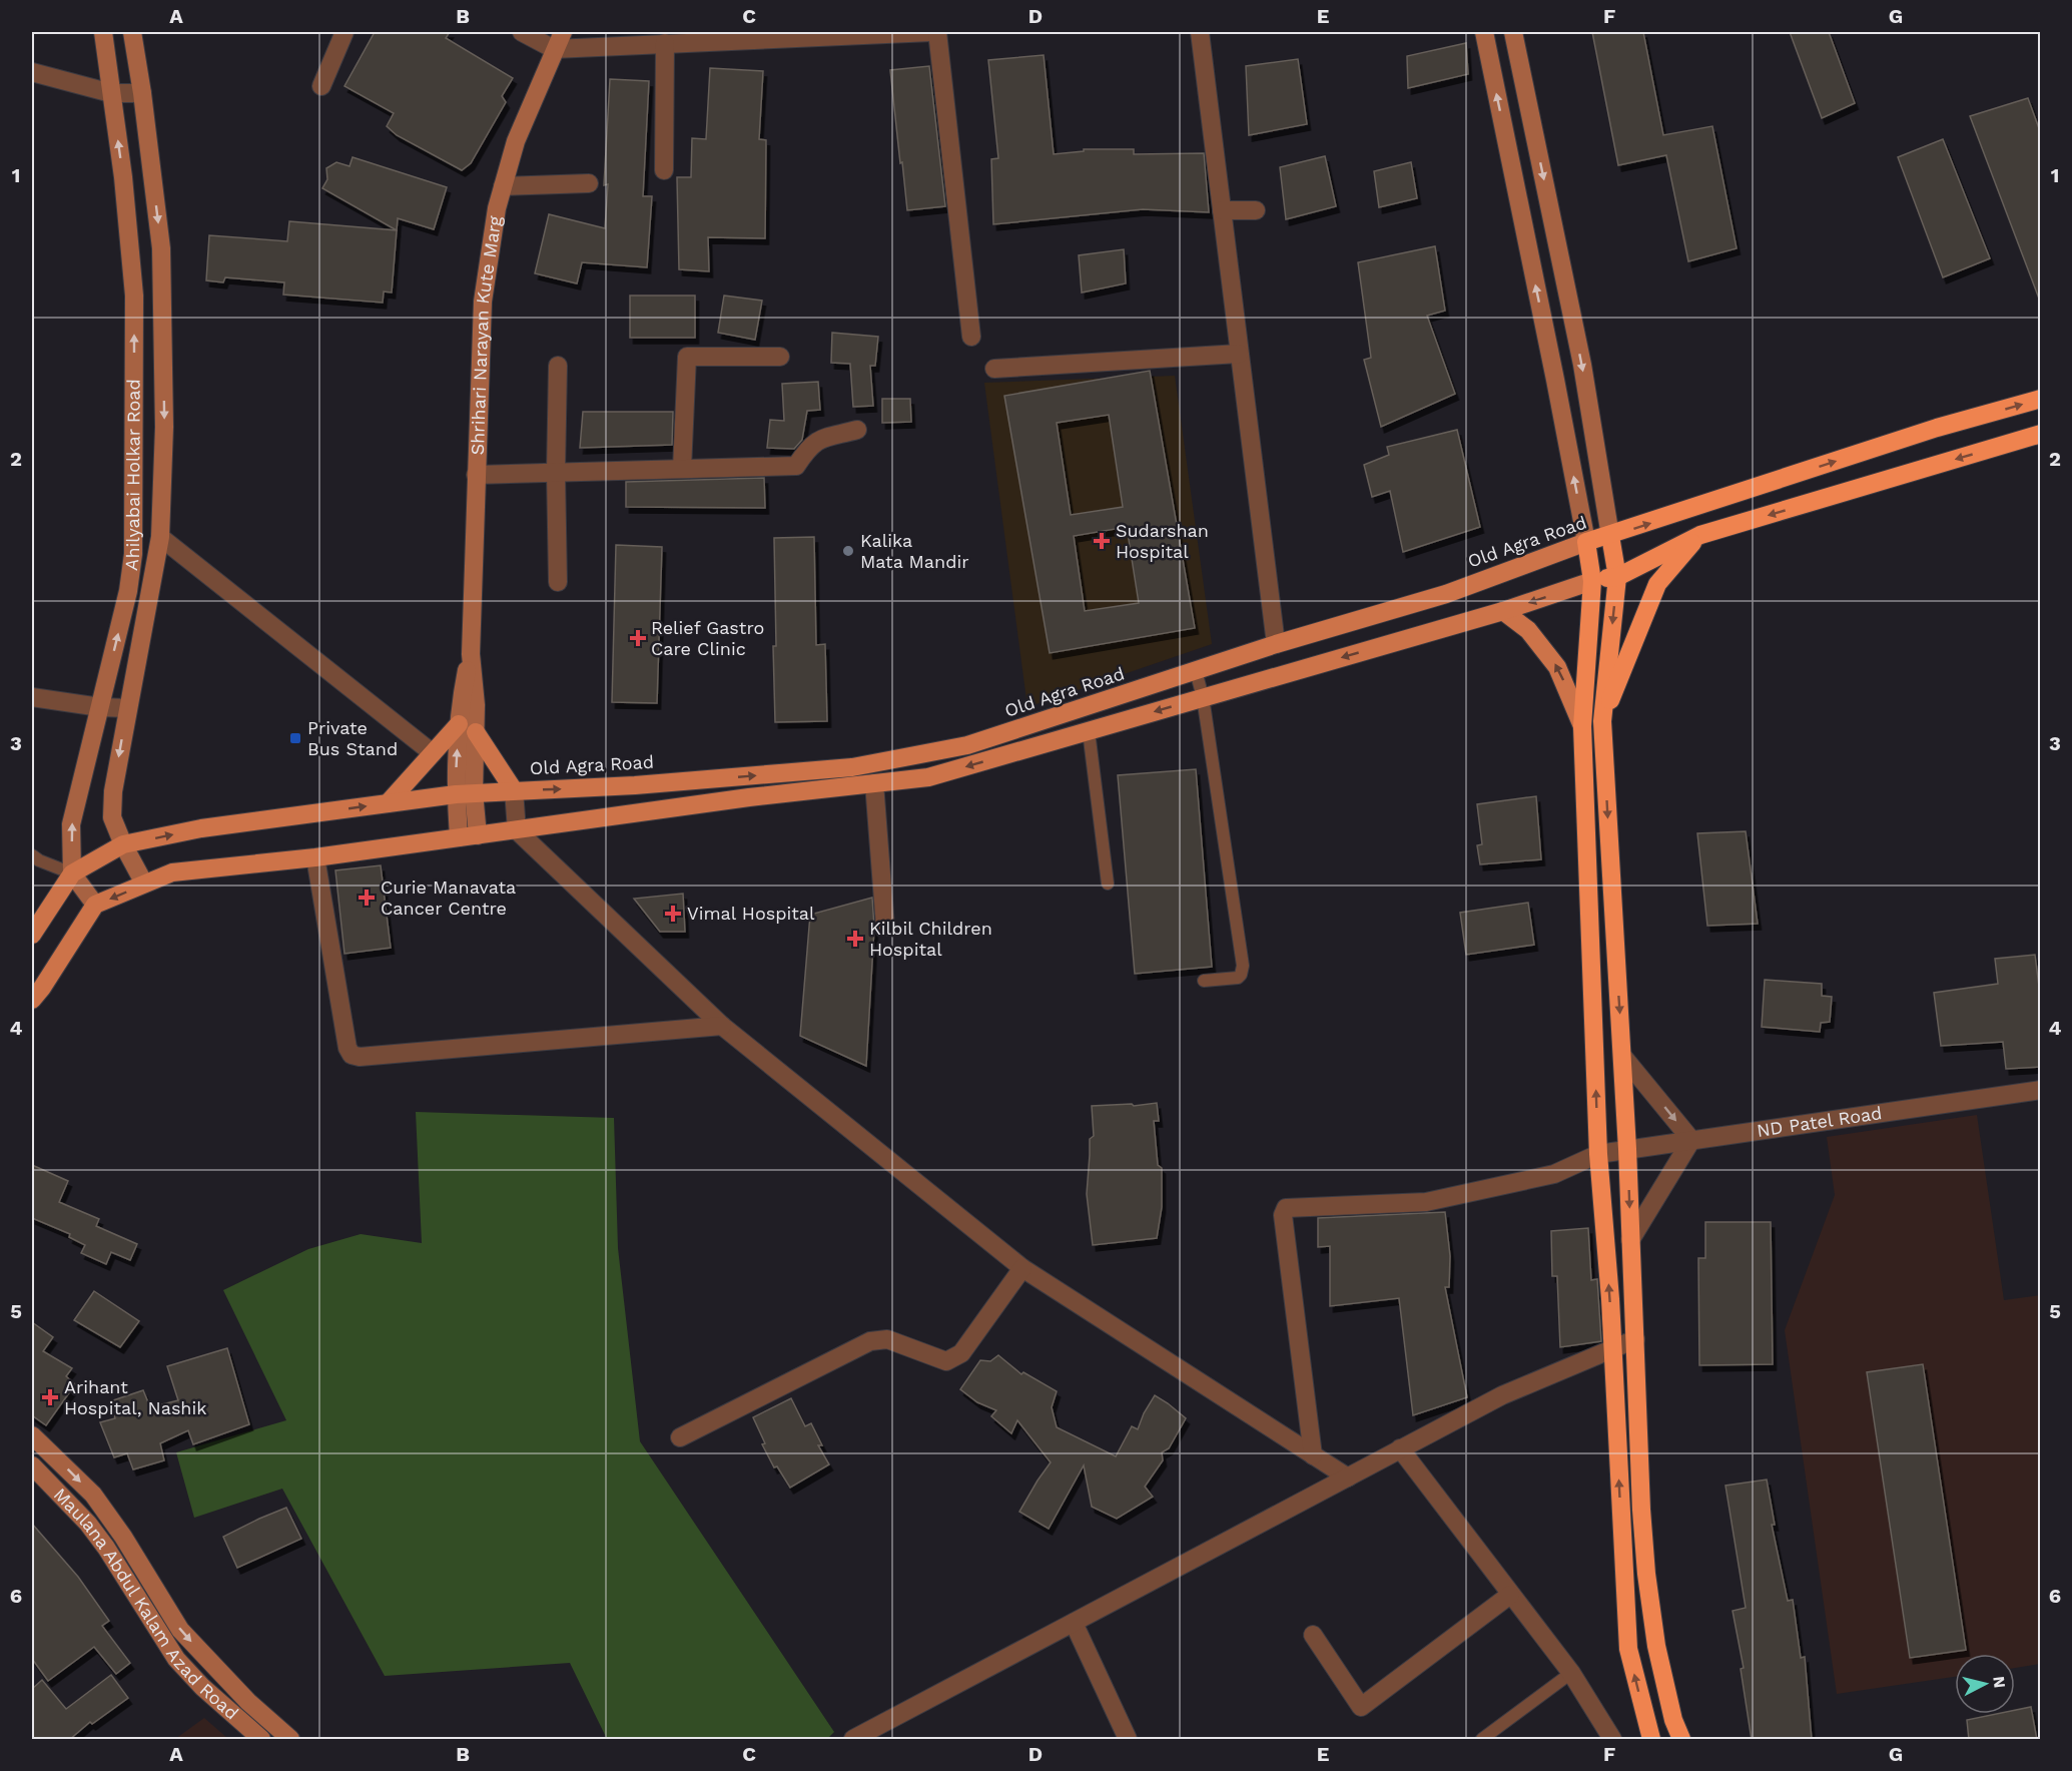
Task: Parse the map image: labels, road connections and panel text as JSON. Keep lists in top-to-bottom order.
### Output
{
  "streets": {
    "highway": ["Old Agra Road"],
    "main road": ["Shrihari Narayan Kute Marg", "Ahilyabai Holkar Road", "Maulana Abdul Kalam Azad Road"],
    "street": ["ND Patel Road"]
  },
  "crossings": [
    ["Shrihari Narayan Kute Marg", "Old Agra Road"],
    ["Ahilyabai Holkar Road", "Old Agra Road"]
  ],
  "places": {
    "health": [
      "Sudarshan Hospital",
      "Relief Gastro Care Clinic",
      "Curie Manavata Cancer Centre",
      "Vimal Hospital",
      "Kilbil Children Hospital",
      "Arihant Hospital, Nashik"
    ],
    "other": ["Kalika Mata Mandir"],
    "transit": ["Private Bus Stand"]
  },
  "north": "right",
  "grid": {
    "columns": [
      "A",
      "B",
      "C",
      "D",
      "E",
      "F",
      "G"
    ],
    "rows": [
      "1",
      "2",
      "3",
      "4",
      "5",
      "6"
    ]
  }
}
